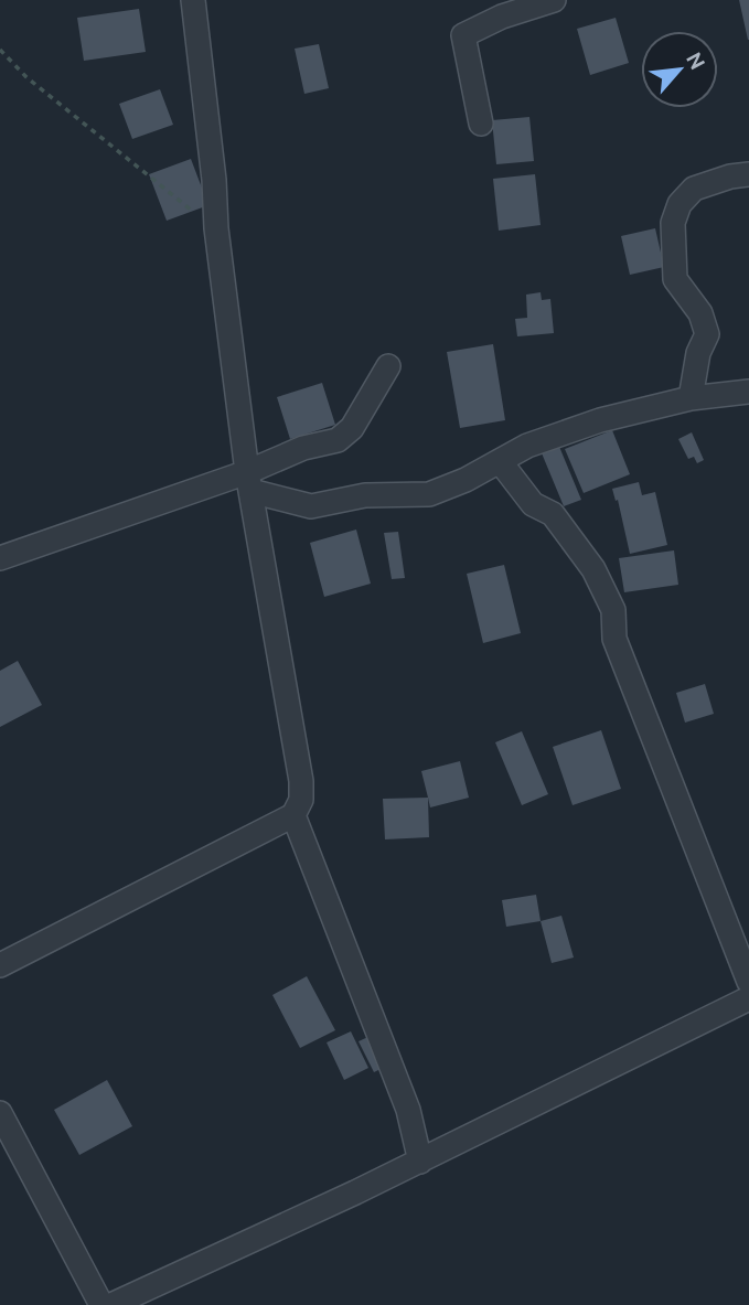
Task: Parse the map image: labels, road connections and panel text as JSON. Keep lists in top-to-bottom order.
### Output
{
  "north": "top right"
}
